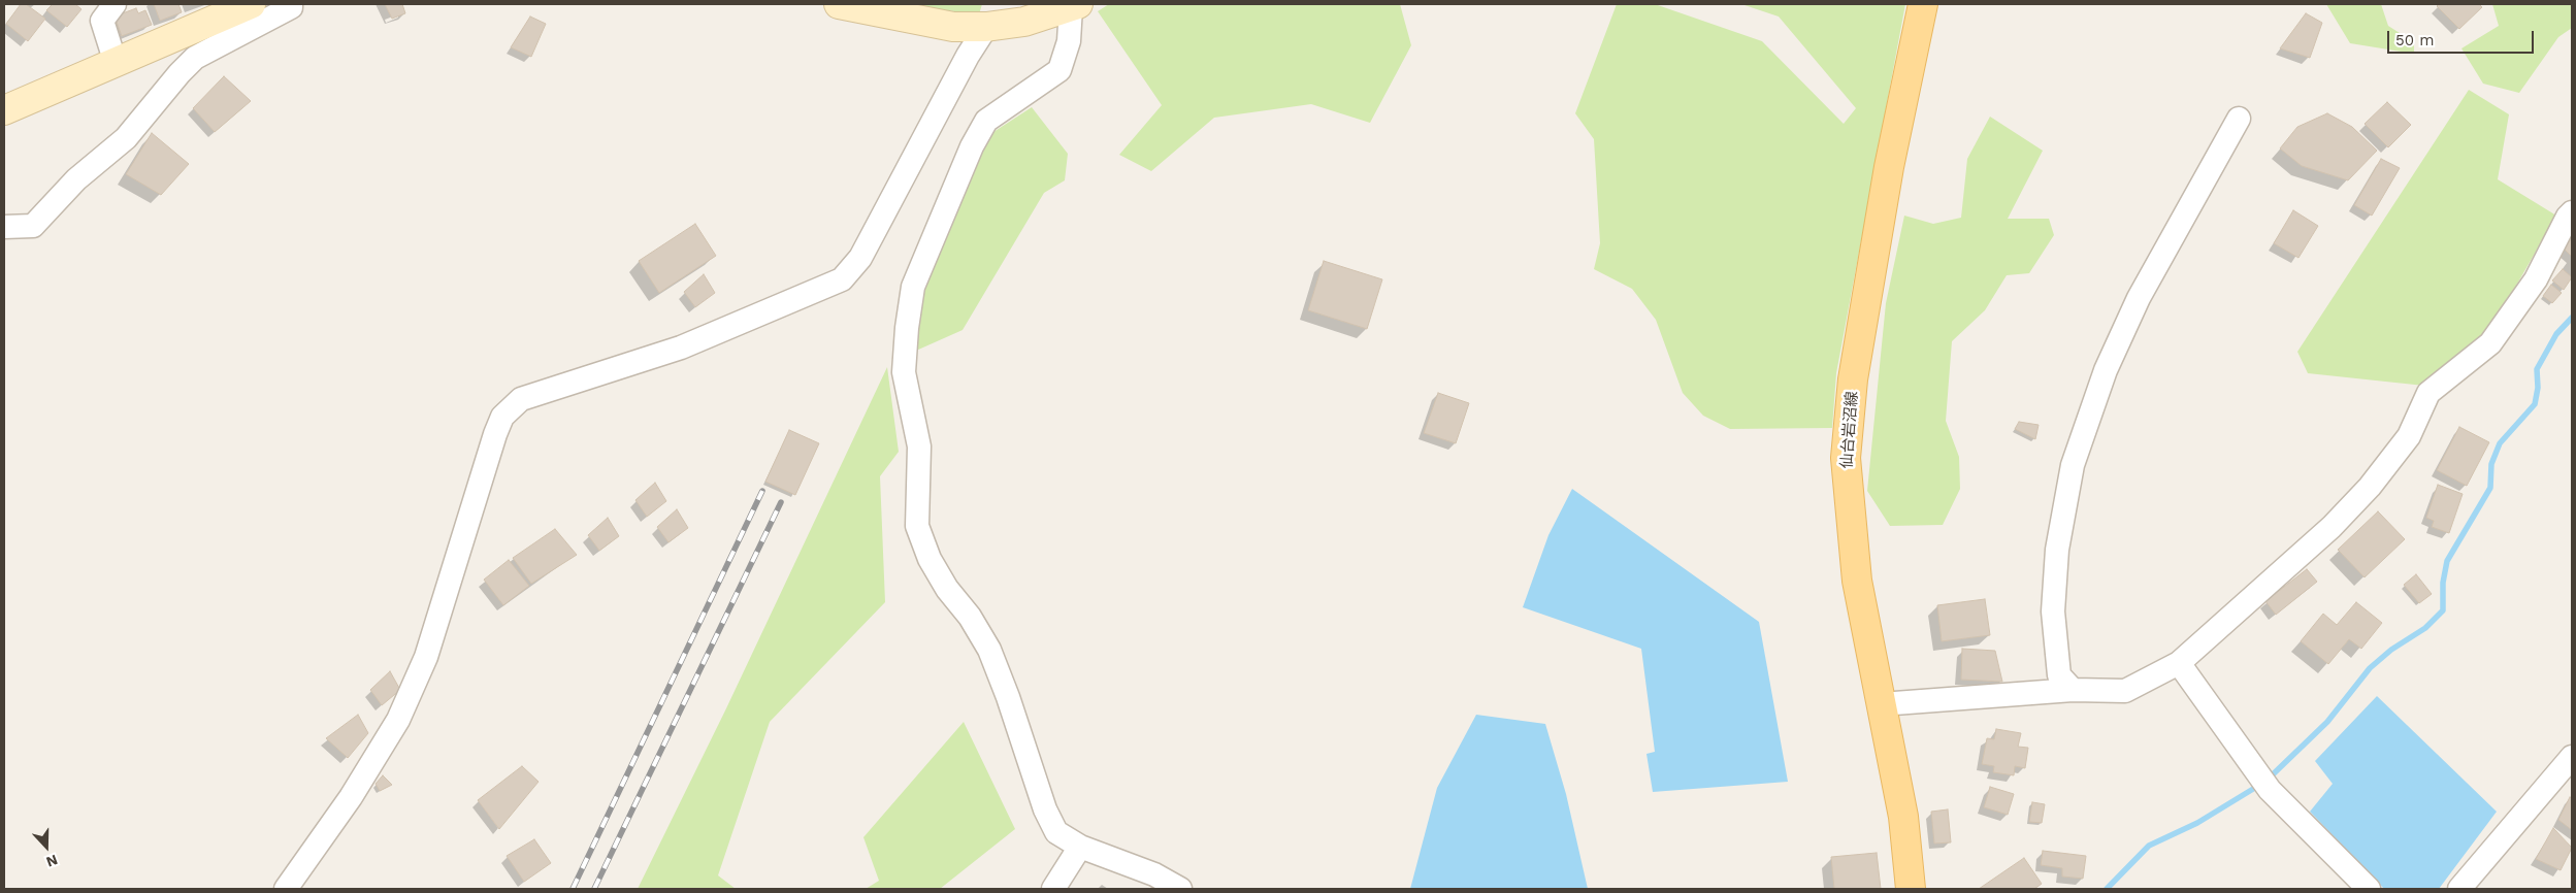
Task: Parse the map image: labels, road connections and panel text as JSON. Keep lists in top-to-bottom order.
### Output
{
  "streets": {
    "main road": ["仙台岩沼線"]
  },
  "scale_bar": "50 m",
  "north": "bottom"
}
